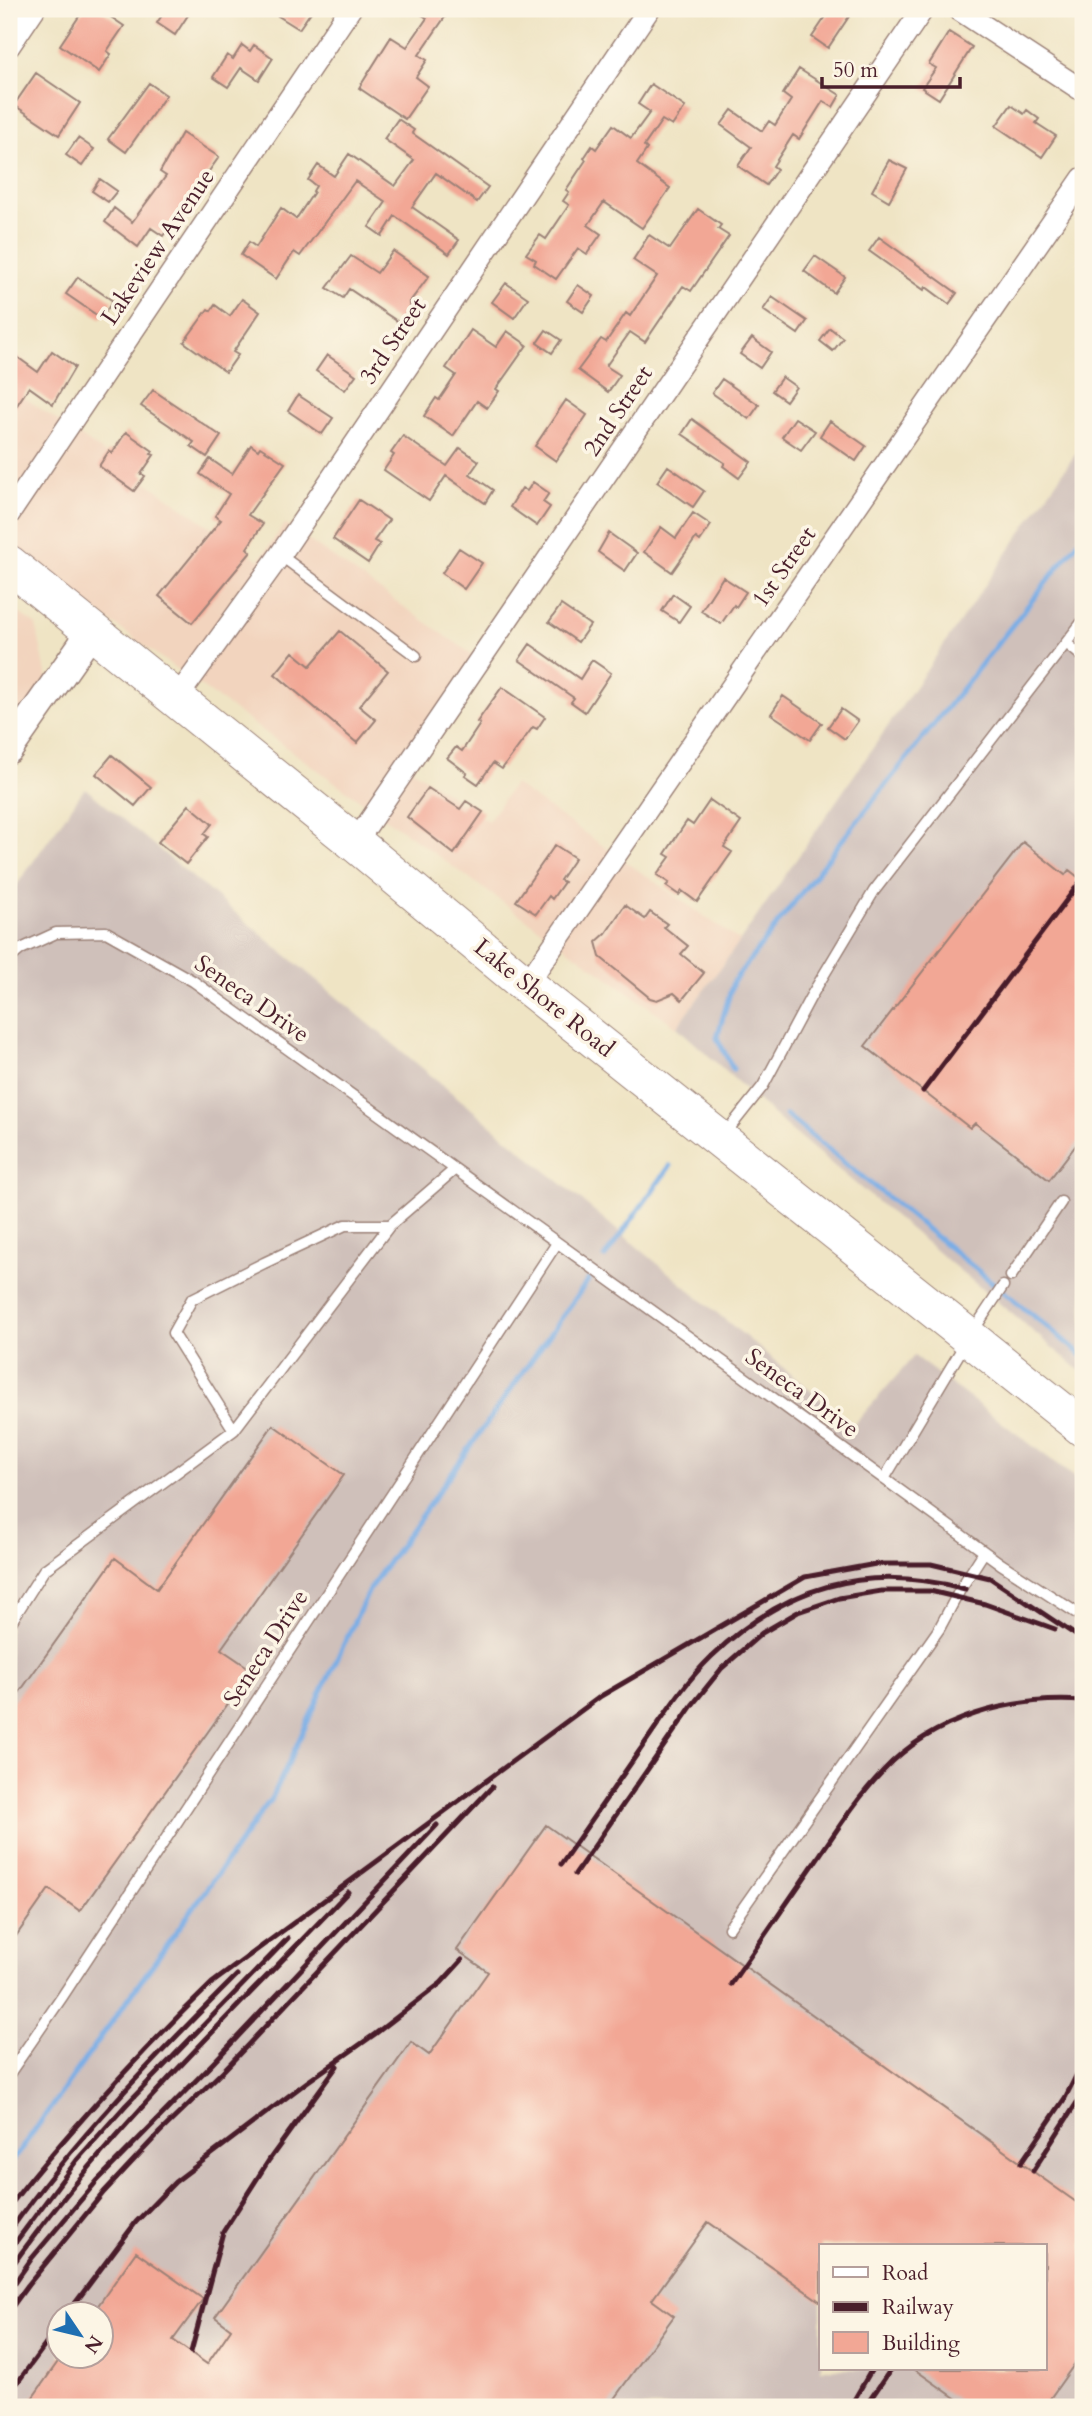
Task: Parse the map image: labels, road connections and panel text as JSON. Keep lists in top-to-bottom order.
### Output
{
  "streets": {
    "highway": ["Lake Shore Road"],
    "street": [
      "Lakeview Avenue",
      "3rd Street",
      "2nd Street",
      "1st Street"
    ],
    "lane": ["Seneca Drive"]
  },
  "crossings": [
    ["3rd Street", "Lake Shore Road"],
    ["2nd Street", "Lake Shore Road"],
    ["1st Street", "Lake Shore Road"]
  ],
  "legend": ["Road", "Railway", "Building"],
  "scale_bar": "50 m",
  "north": "bottom right"
}
